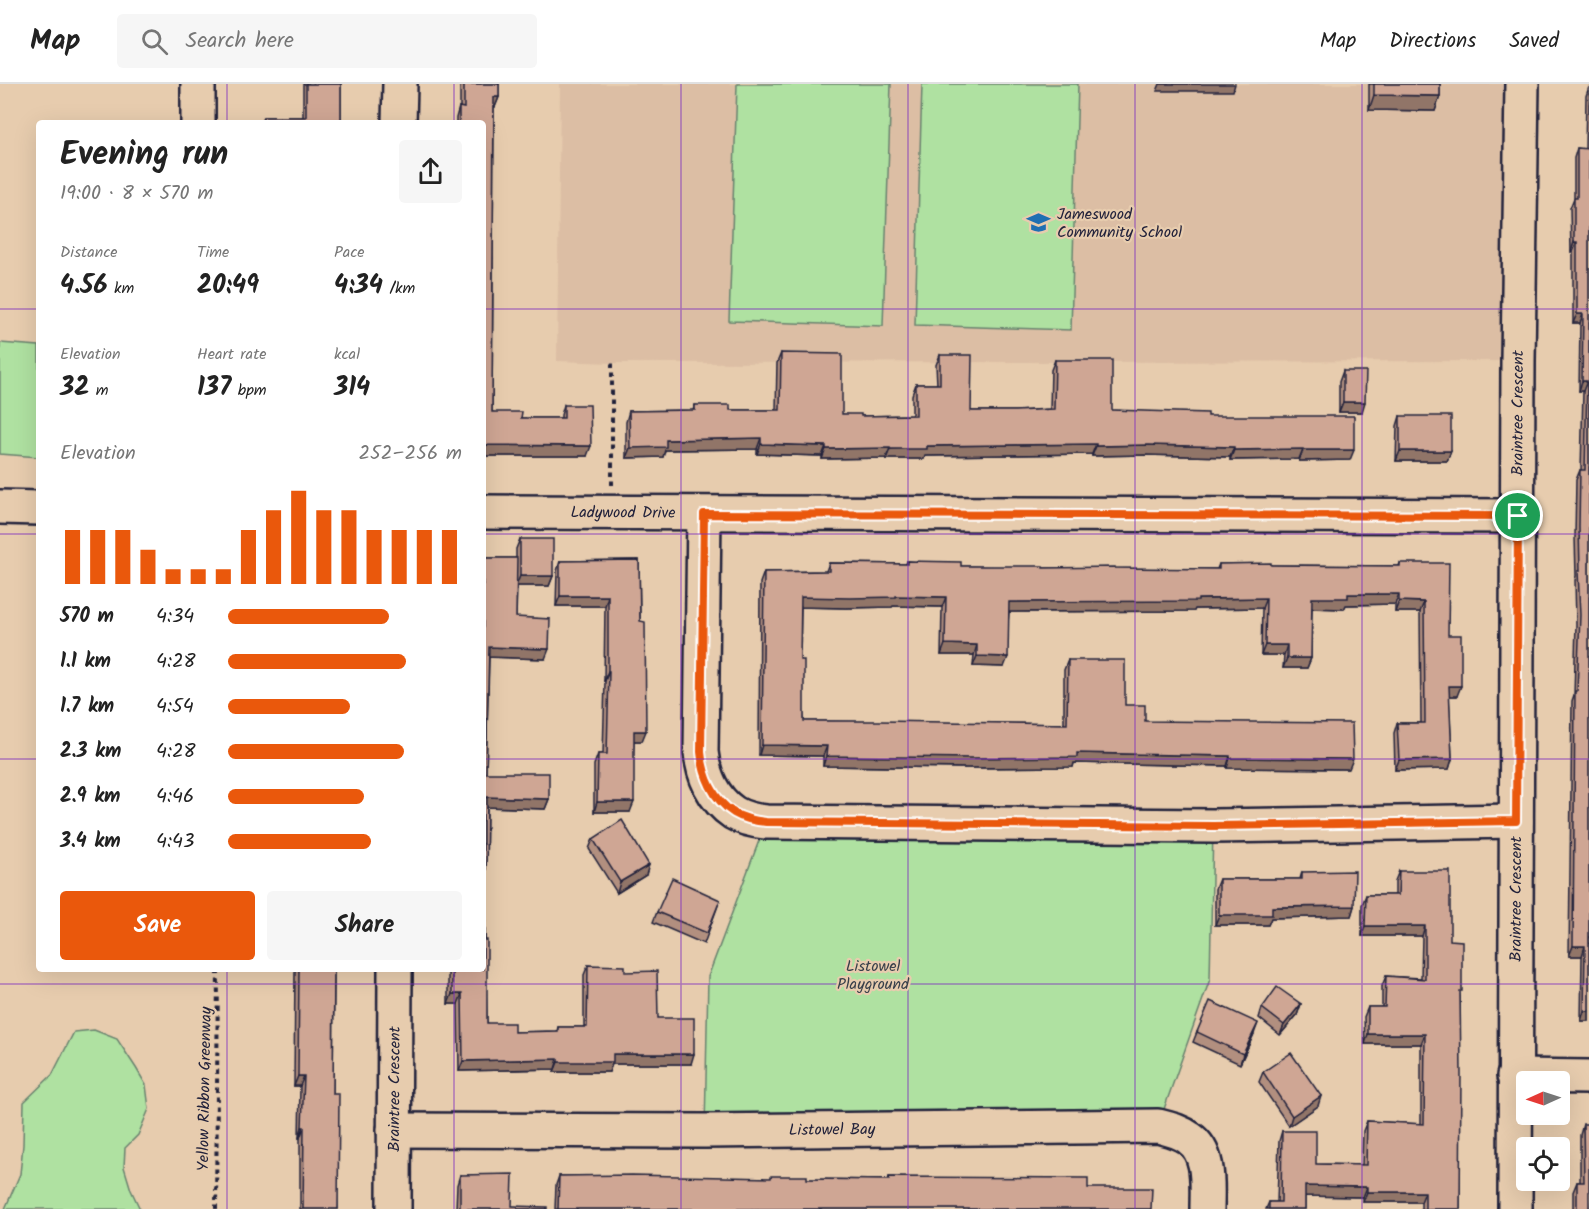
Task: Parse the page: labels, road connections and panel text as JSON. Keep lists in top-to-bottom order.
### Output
{
  "streets": {
    "street": ["Braintree Crescent", "Ladywood Drive", "Listowel Bay"],
    "path": ["Yellow Ribbon Greenway"]
  },
  "crossings": [
    ["Braintree Crescent", "Ladywood Drive"],
    ["Braintree Crescent", "Listowel Bay"]
  ],
  "parks": ["Listowel Playground"],
  "places": {
    "school or university": ["Jameswood Community School"]
  },
  "north": "left",
  "page": {
    "header": "Map",
    "search": "Search here",
    "nav": ["Map", "Directions", "Saved"],
    "heading": ["Evening run", "19:00 · 8 × 570 m"],
    "stats": [
      ["Distance", "4.56 km"],
      ["Time", "20:49"],
      ["Pace", "4:34 /km"],
      ["Elevation", "32 m"],
      ["Heart rate", "137 bpm"],
      ["kcal", "314"]
    ],
    "chart": ["Elevation", "252–256 m"],
    "list": [
      {
        "name": "570 m",
        "note": "4:34"
      },
      {
        "name": "1.1 km",
        "note": "4:28"
      },
      {
        "name": "1.7 km",
        "note": "4:54"
      },
      {
        "name": "2.3 km",
        "note": "4:28"
      },
      {
        "name": "2.9 km",
        "note": "4:46"
      },
      {
        "name": "3.4 km",
        "note": "4:43"
      }
    ],
    "buttons": ["Save", "Share"]
  }
}
